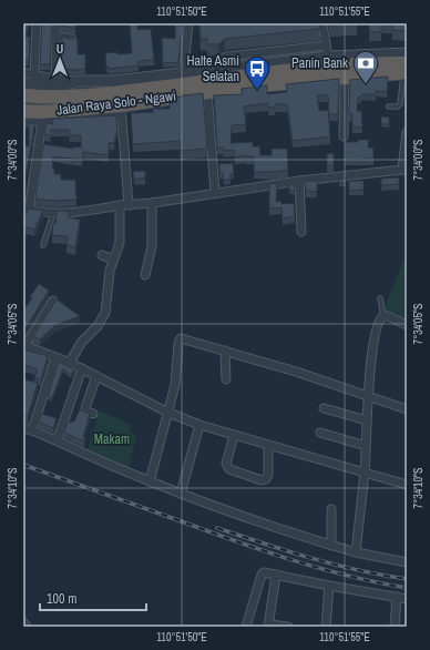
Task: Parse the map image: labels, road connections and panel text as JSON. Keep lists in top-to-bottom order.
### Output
{
  "streets": {
    "highway": ["Jalan Raya Solo - Ngawi"]
  },
  "parks": ["Makam"],
  "places": {
    "bank": ["Panin Bank"],
    "bus stop": ["Halte Asmi Selatan"]
  },
  "scale_bar": "100 m",
  "north": "top",
  "coordinates": [
    "110°51'50\"E",
    "110°51'55\"E",
    "7°34'00\"S",
    "7°34'05\"S",
    "7°34'10\"S"
  ]
}
